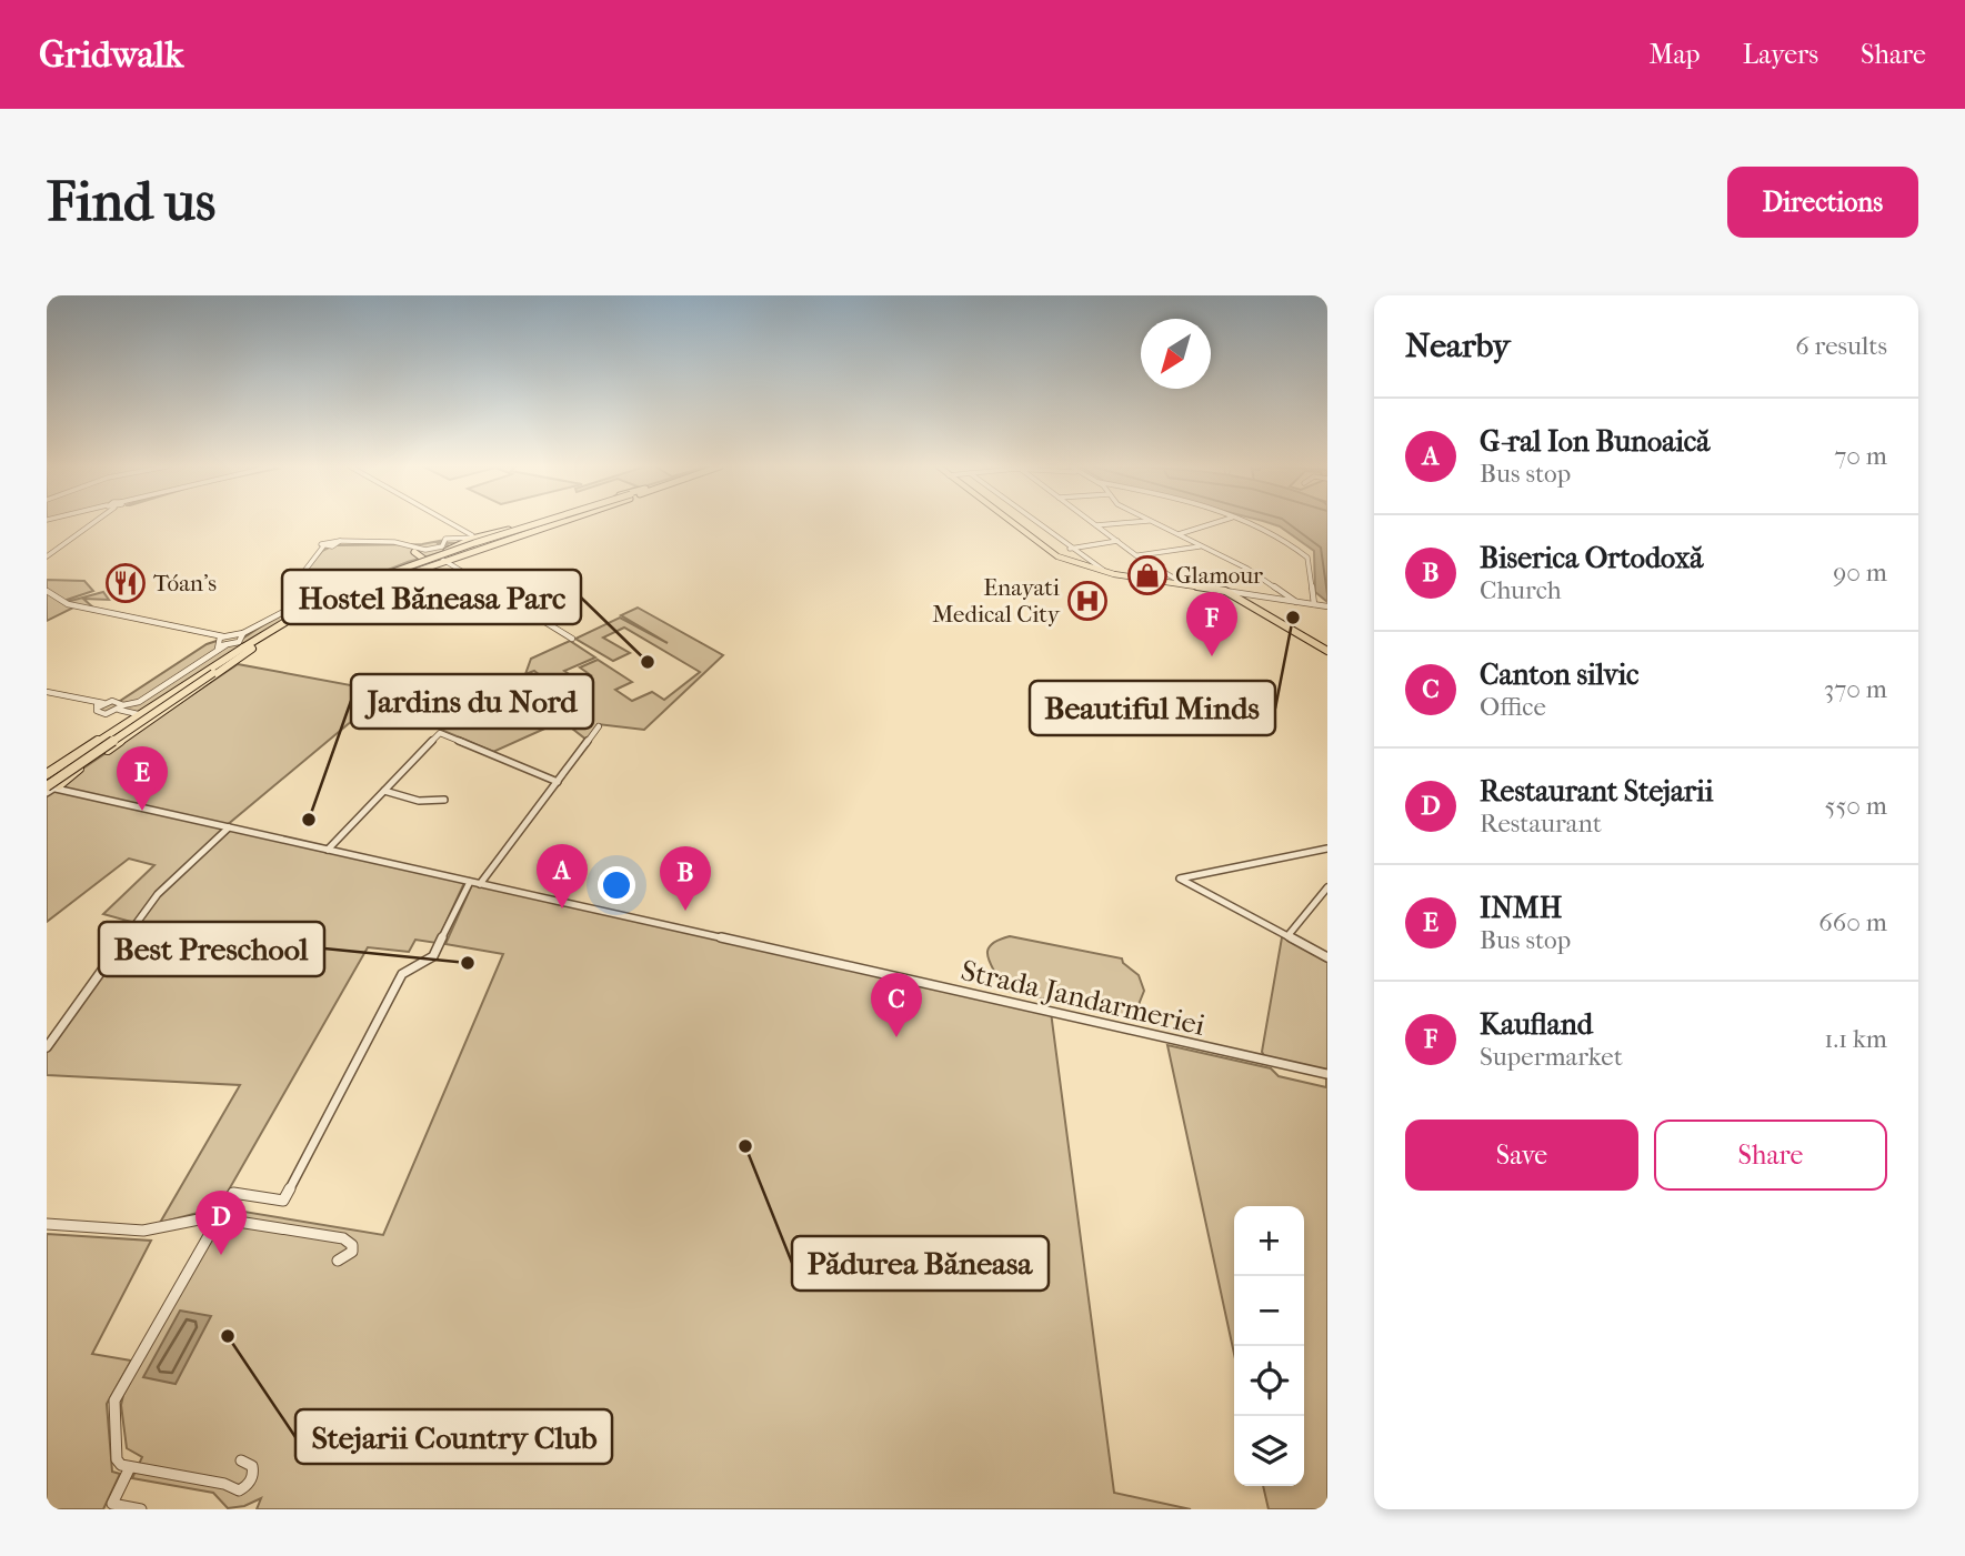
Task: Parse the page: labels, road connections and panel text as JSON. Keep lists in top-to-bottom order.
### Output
{
  "streets": {
    "street": ["Strada Jandarmeriei"]
  },
  "places": {
    "shop": ["Glamour"],
    "restaurant": ["Tóan's"],
    "hospital": ["Enayati Medical City"],
    "other": [
      "Beautiful Minds",
      "Hostel Băneasa Parc",
      "Jardins du Nord",
      "Best Preschool",
      "Pădurea Băneasa",
      "Stejarii Country Club"
    ]
  },
  "north": "bottom left",
  "page": {
    "header": "Gridwalk",
    "nav": ["Map", "Layers", "Share"],
    "buttons": [
      "Directions",
      ["Save", "Share"]
    ],
    "title": "Find us",
    "heading": ["Nearby", "6 results"],
    "list": [
      {
        "mark": "A",
        "name": "G-ral Ion Bunoaică",
        "note": "Bus stop",
        "value": "70 m"
      },
      {
        "mark": "B",
        "name": "Biserica Ortodoxă",
        "note": "Church",
        "value": "90 m"
      },
      {
        "mark": "C",
        "name": "Canton silvic",
        "note": "Office",
        "value": "370 m"
      },
      {
        "mark": "D",
        "name": "Restaurant Stejarii",
        "note": "Restaurant",
        "value": "550 m"
      },
      {
        "mark": "E",
        "name": "INMH",
        "note": "Bus stop",
        "value": "660 m"
      },
      {
        "mark": "F",
        "name": "Kaufland",
        "note": "Supermarket",
        "value": "1.1 km"
      }
    ],
    "pins": [
      "F",
      "E",
      "A",
      "B",
      "C",
      "D"
    ],
    "map_buttons": ["+", "−"]
  }
}
